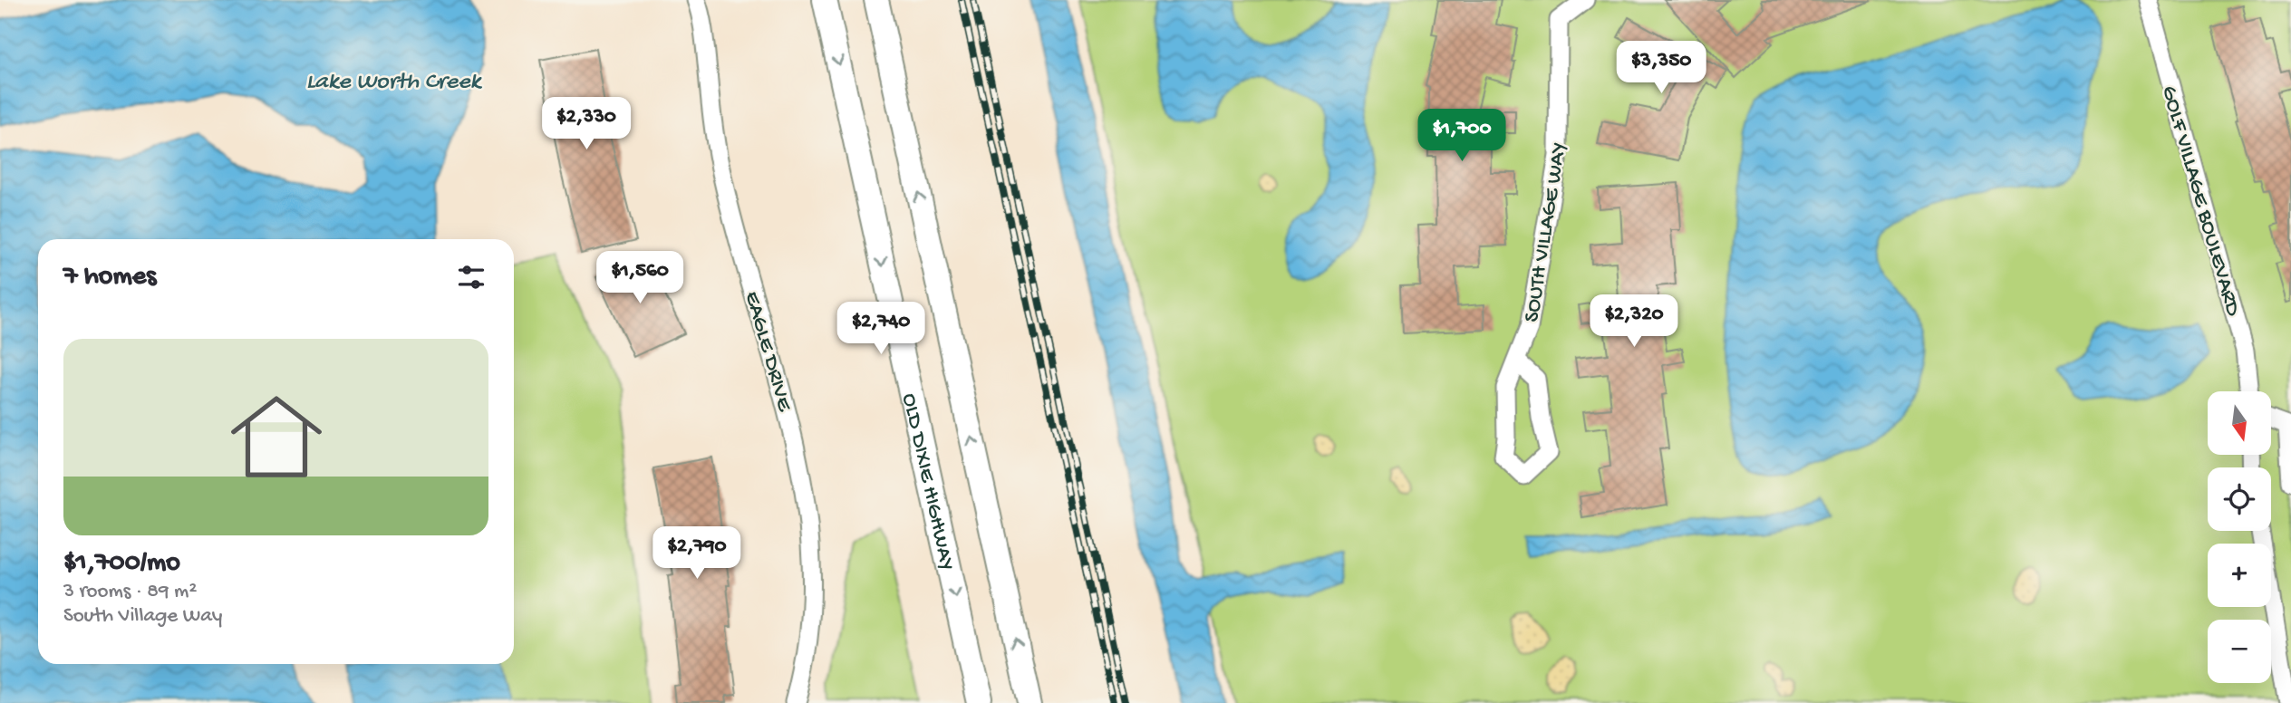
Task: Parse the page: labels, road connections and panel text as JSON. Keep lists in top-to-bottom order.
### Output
{
  "streets": {
    "main road": ["OLD DIXIE HIGHWAY"],
    "street": ["GOLF VILLAGE BOULEVARD", "SOUTH VILLAGE WAY", "EAGLE DRIVE"]
  },
  "water": ["Lake Worth Creek"],
  "north": "bottom",
  "page": {
    "price": [
      "$3,350",
      "$2,330",
      "$1,700",
      "$1,560",
      "$2,320",
      "$2,740",
      "$2,790"
    ],
    "heading": "7 homes",
    "list": [
      {
        "name": "$1,700/mo",
        "note": "3 rooms · 89 m² · South Village Way"
      }
    ],
    "map_buttons": ["+", "−"]
  }
}
